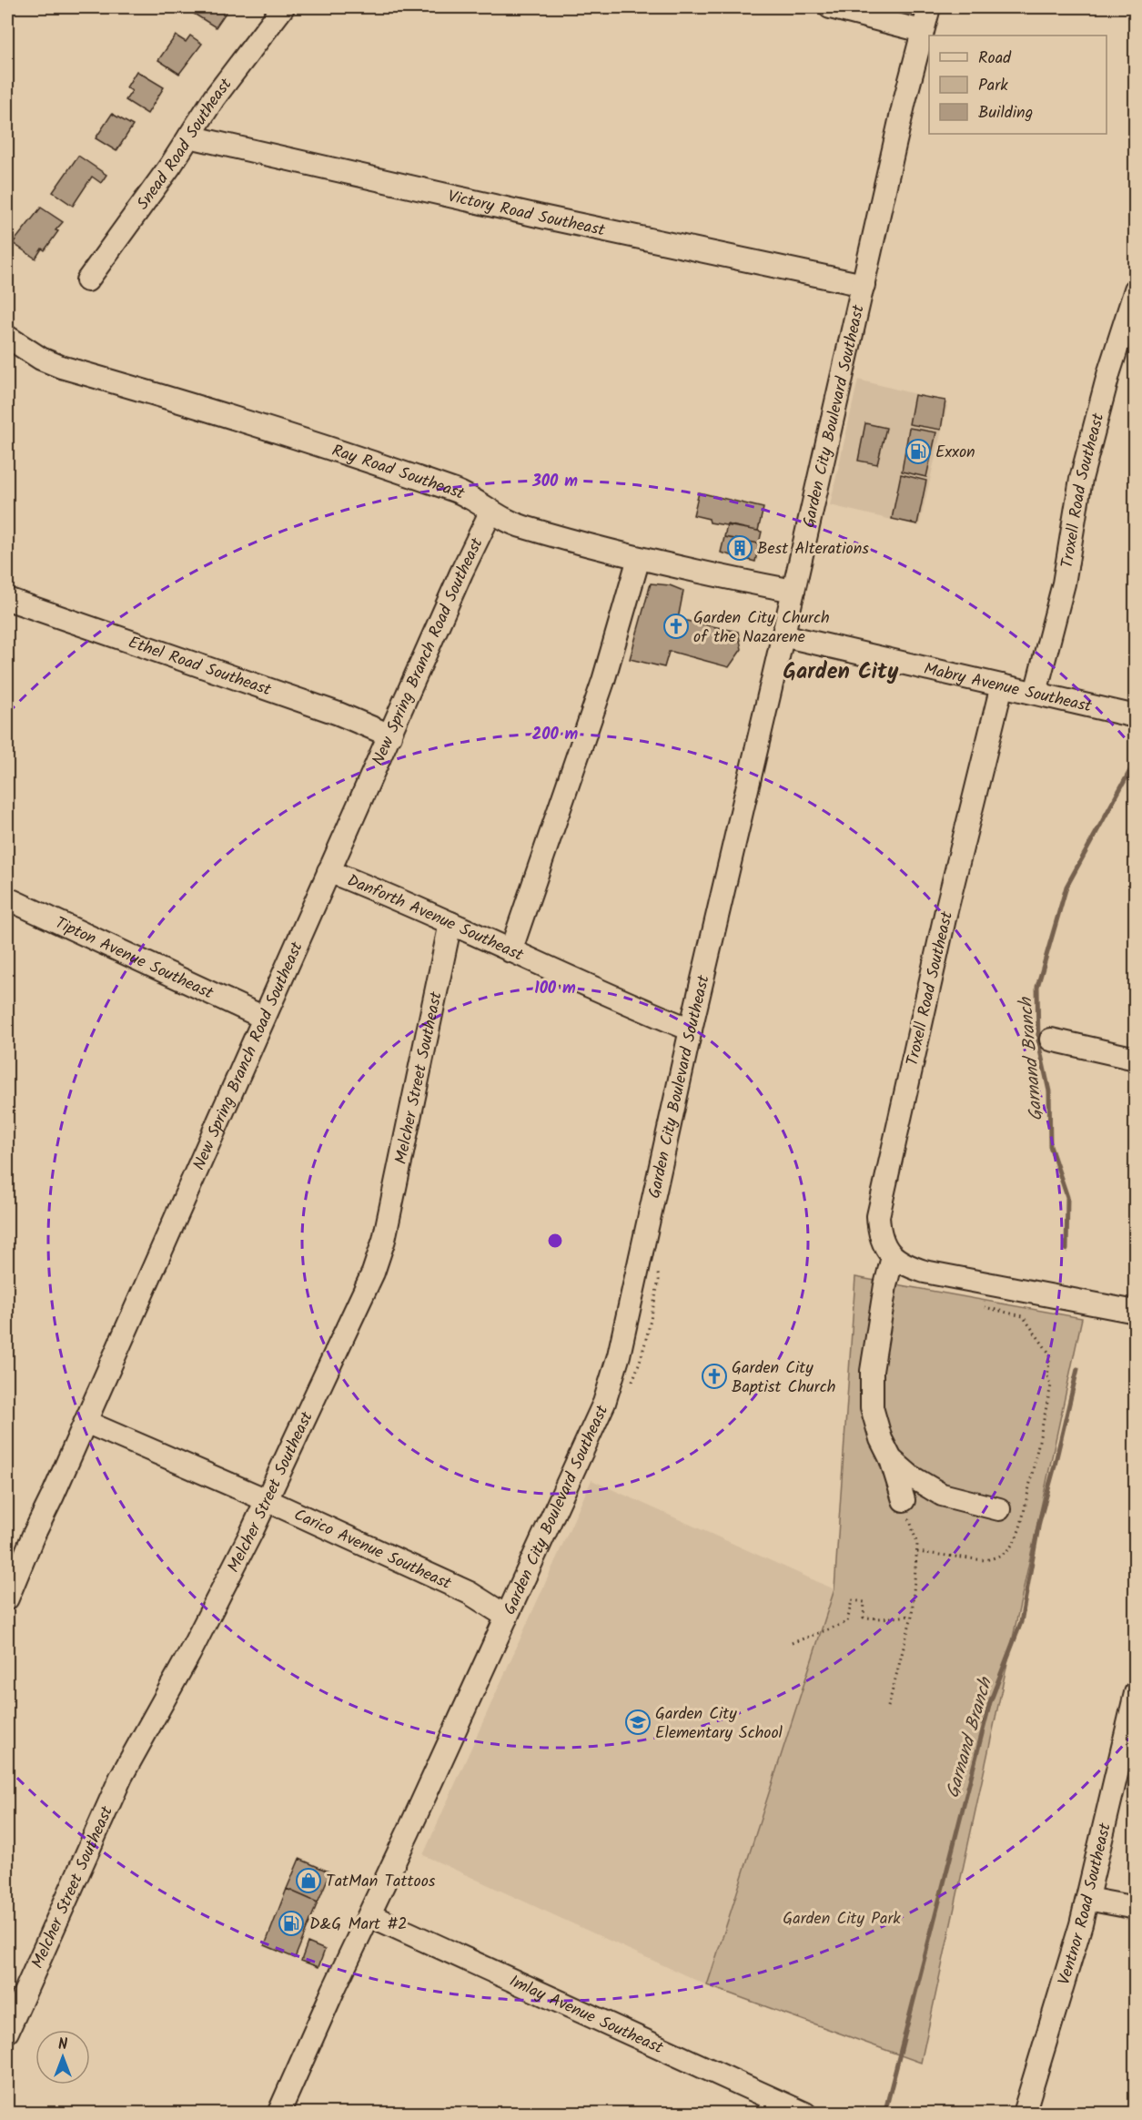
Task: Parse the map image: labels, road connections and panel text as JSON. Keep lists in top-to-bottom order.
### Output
{
  "streets": {
    "street": [
      "Snead Road Southeast",
      "Victory Road Southeast",
      "Garden City Boulevard Southeast",
      "Ray Road Southeast",
      "Troxell Road Southeast",
      "New Spring Branch Road Southeast",
      "Ethel Road Southeast",
      "Mabry Avenue Southeast",
      "Danforth Avenue Southeast",
      "Tipton Avenue Southeast",
      "Melcher Street Southeast",
      "Carico Avenue Southeast",
      "Ventnor Road Southeast",
      "Imlay Avenue Southeast"
    ]
  },
  "crossings": [
    ["Snead Road Southeast", "Victory Road Southeast"],
    ["Victory Road Southeast", "Garden City Boulevard Southeast"],
    ["Garden City Boulevard Southeast", "Ray Road Southeast"],
    ["Garden City Boulevard Southeast", "Mabry Avenue Southeast"],
    ["Garden City Boulevard Southeast", "Danforth Avenue Southeast"],
    ["Garden City Boulevard Southeast", "Carico Avenue Southeast"],
    ["Garden City Boulevard Southeast", "Imlay Avenue Southeast"],
    ["Ray Road Southeast", "New Spring Branch Road Southeast"],
    ["Troxell Road Southeast", "Mabry Avenue Southeast"],
    ["New Spring Branch Road Southeast", "Ethel Road Southeast"],
    ["New Spring Branch Road Southeast", "Danforth Avenue Southeast"],
    ["New Spring Branch Road Southeast", "Tipton Avenue Southeast"],
    ["New Spring Branch Road Southeast", "Carico Avenue Southeast"],
    ["Danforth Avenue Southeast", "Melcher Street Southeast"],
    ["Melcher Street Southeast", "Carico Avenue Southeast"]
  ],
  "districts": ["Garden City"],
  "water": ["Garnand Branch"],
  "parks": ["Garden City Park"],
  "places": {
    "fuel station": ["Exxon", "D&G Mart #2"],
    "building": ["Best Alterations"],
    "church": ["Garden City Church of the Nazarene", "Garden City Baptist Church"],
    "school or university": ["Garden City Elementary School"],
    "shop": ["TatMan Tattoos"]
  },
  "legend": ["Road", "Park", "Building"],
  "north": "top",
  "rings": ["300 m", "200 m", "100 m"]
}
